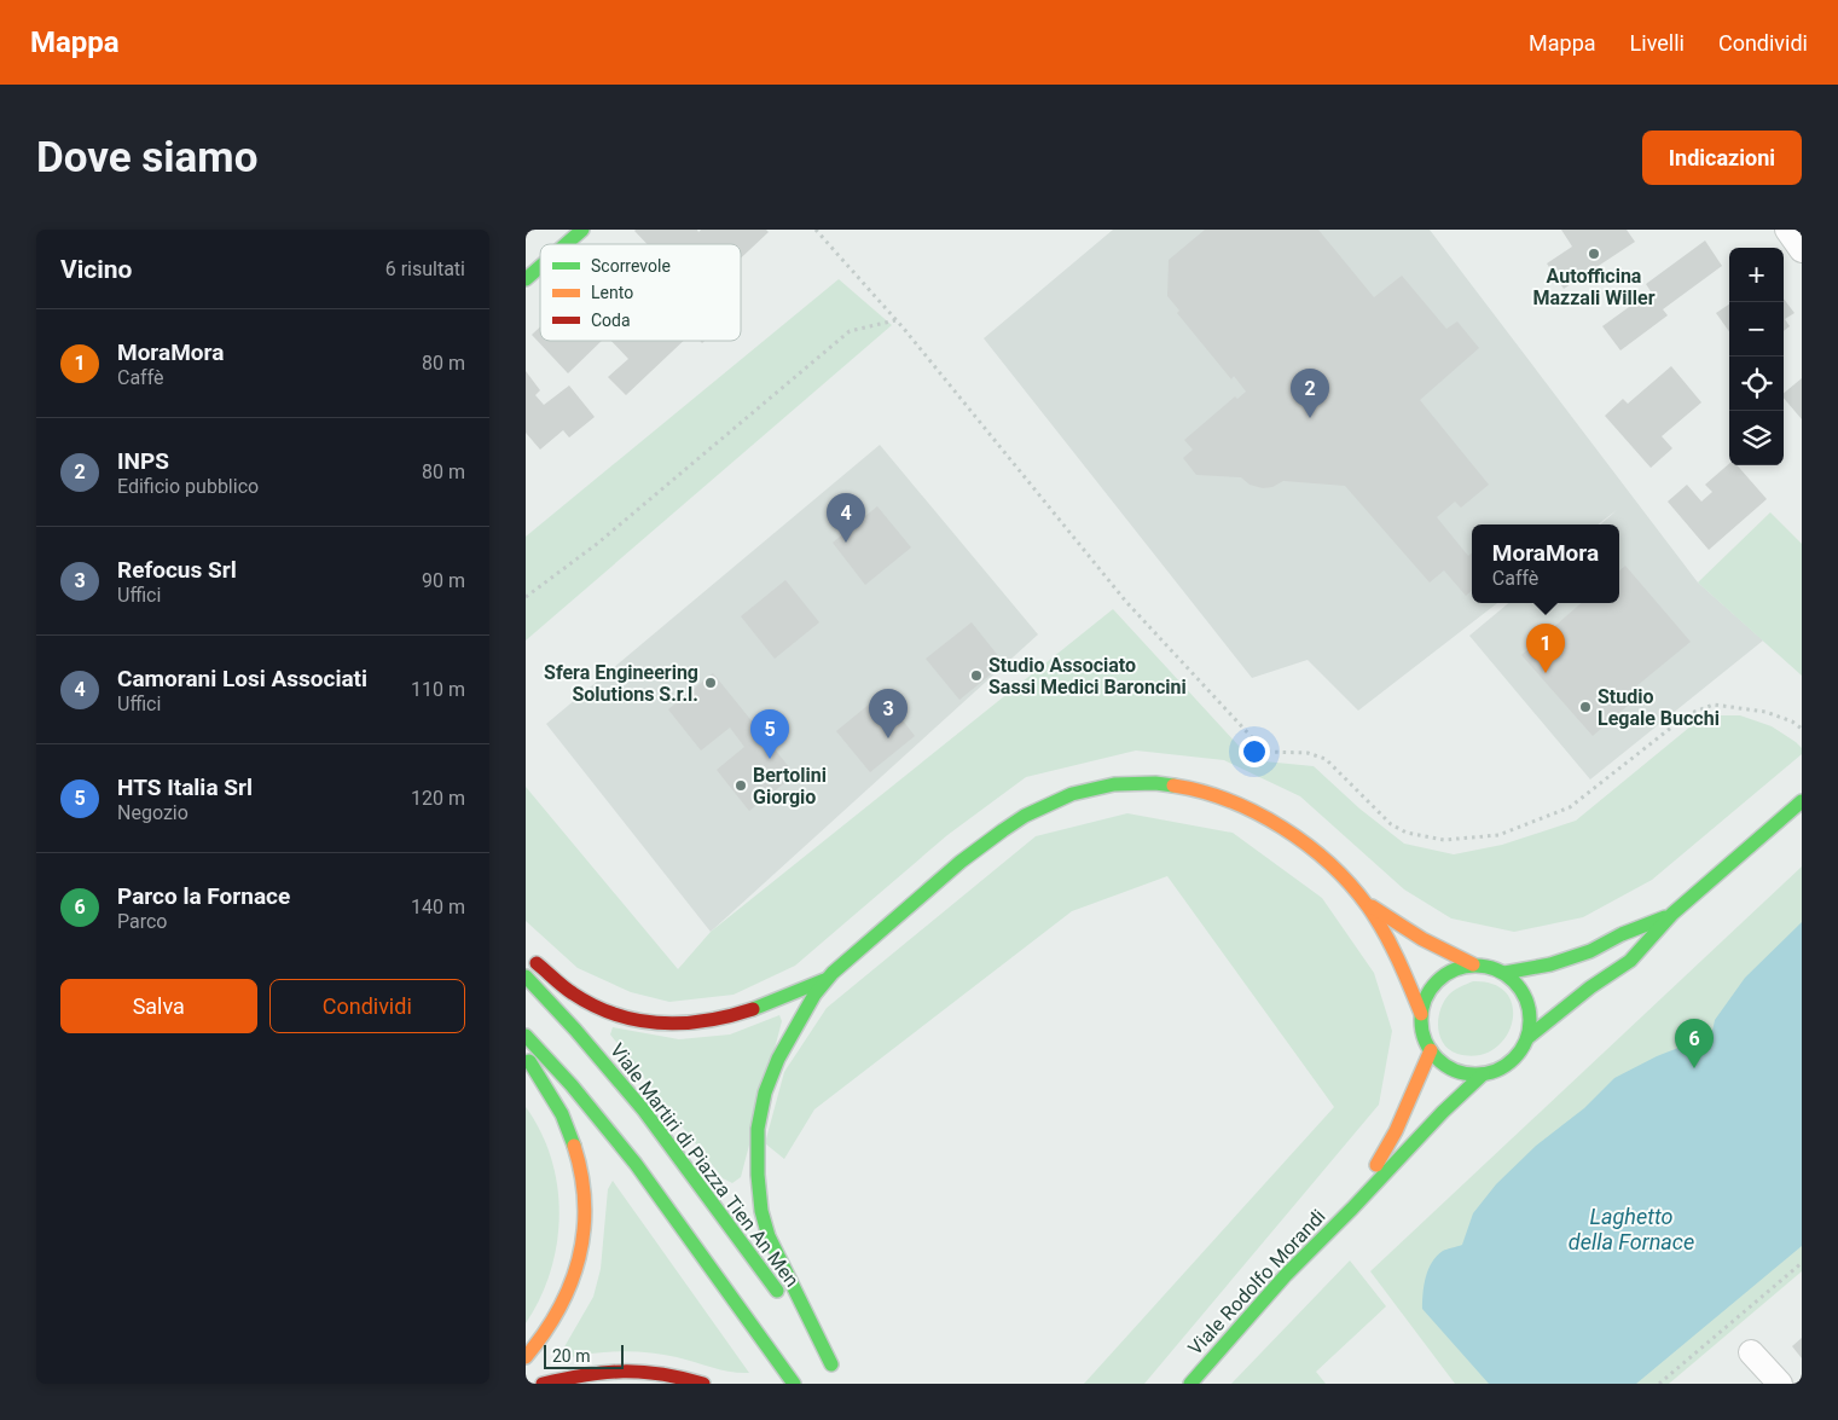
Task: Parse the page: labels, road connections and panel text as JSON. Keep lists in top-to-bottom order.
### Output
{
  "streets": {
    "main road": ["Viale Martiri di Piazza Tien An Men", "Viale Rodolfo Morandi"]
  },
  "water": ["Laghetto della Fornace"],
  "places": [
    "Autofficina Mazzali Willer",
    "Studio Associato Sassi Medici Baroncini",
    "Sfera Engineering Solutions S.r.l.",
    "Studio Legale Bucchi",
    "Bertolini Giorgio"
  ],
  "legend": ["Scorrevole", "Lento", "Coda"],
  "scale_bar": "20 m",
  "page": {
    "header": "Mappa",
    "nav": ["Mappa", "Livelli", "Condividi"],
    "buttons": [
      "Indicazioni",
      ["Salva", "Condividi"]
    ],
    "title": "Dove siamo",
    "heading": ["Vicino", "6 risultati"],
    "map_buttons": ["+", "−"],
    "list": [
      {
        "mark": "1",
        "name": "MoraMora",
        "note": "Caffè",
        "value": "80 m"
      },
      {
        "mark": "2",
        "name": "INPS",
        "note": "Edificio pubblico",
        "value": "80 m"
      },
      {
        "mark": "3",
        "name": "Refocus Srl",
        "note": "Uffici",
        "value": "90 m"
      },
      {
        "mark": "4",
        "name": "Camorani Losi Associati",
        "note": "Uffici",
        "value": "110 m"
      },
      {
        "mark": "5",
        "name": "HTS Italia Srl",
        "note": "Negozio",
        "value": "120 m"
      },
      {
        "mark": "6",
        "name": "Parco la Fornace",
        "note": "Parco",
        "value": "140 m"
      }
    ],
    "pins": [
      "2",
      "4",
      "1",
      "3",
      "5",
      "6"
    ],
    "popup": ["MoraMora", "Caffè"],
    "scale": "20 m"
  }
}
